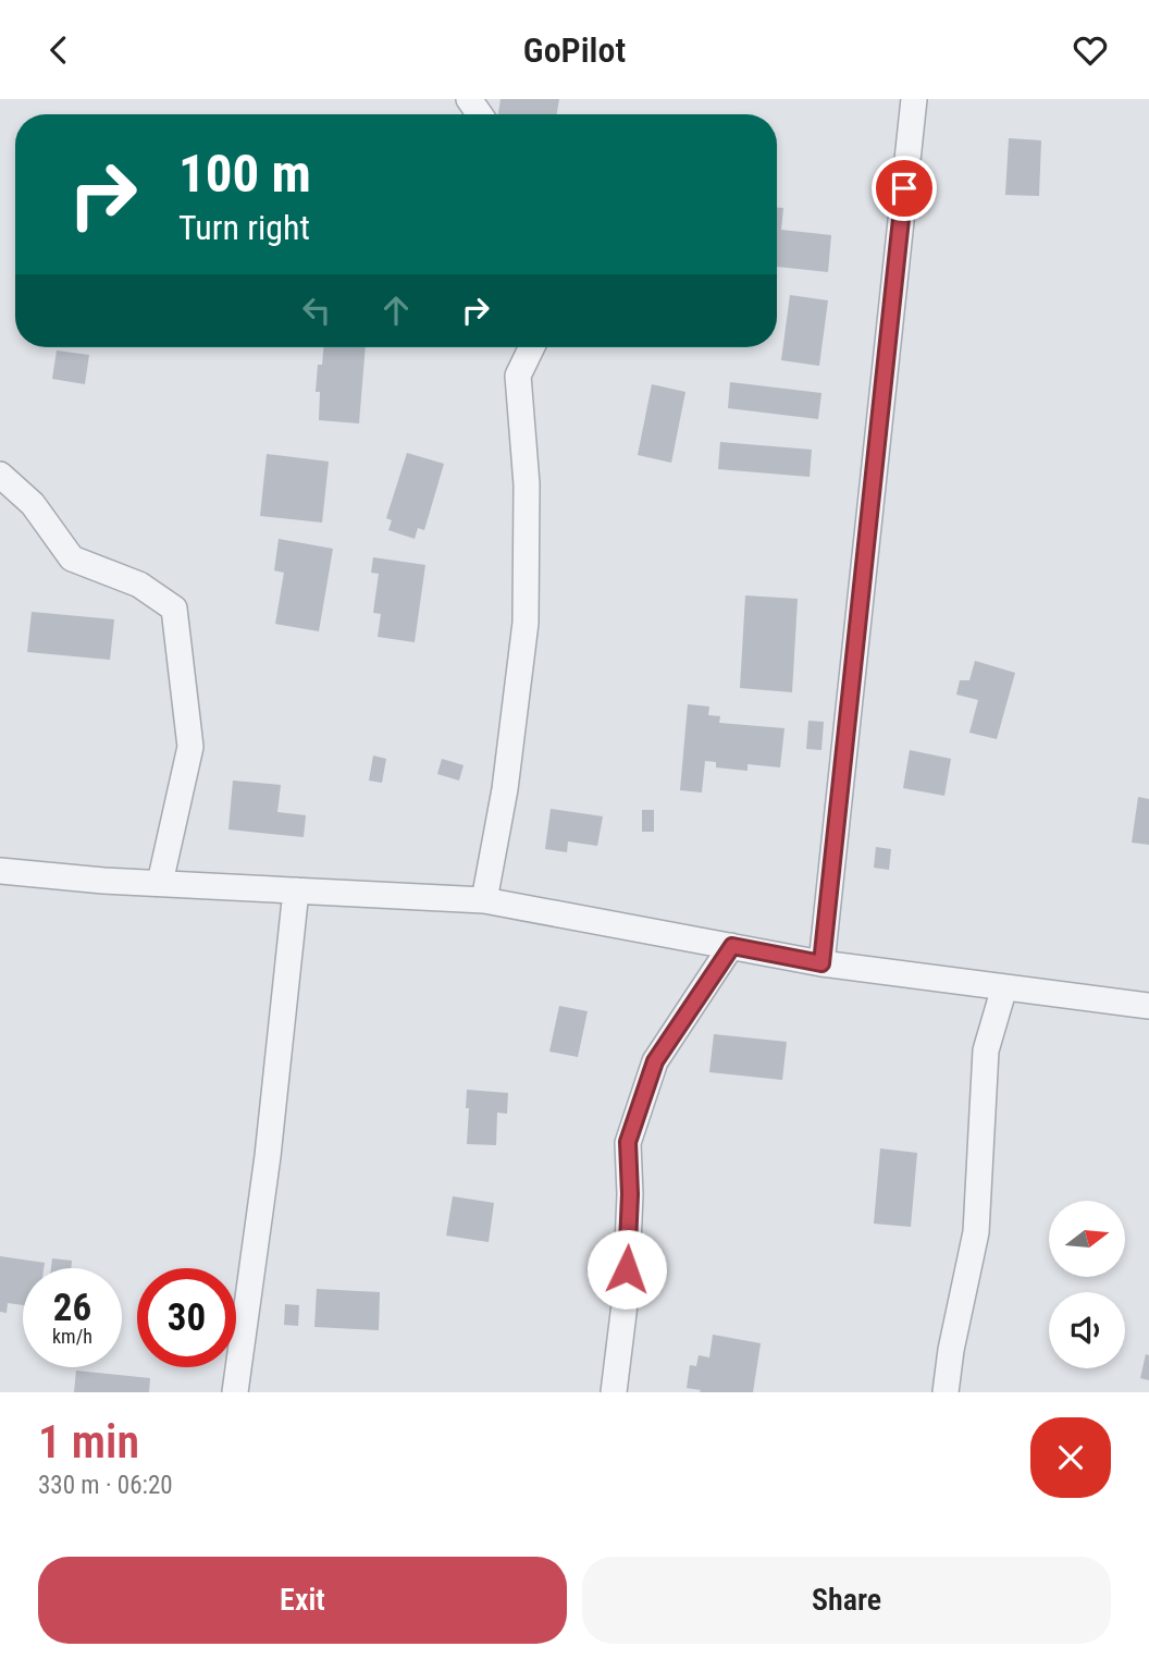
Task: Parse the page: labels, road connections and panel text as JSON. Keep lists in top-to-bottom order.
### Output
{
  "north": "right",
  "page": {
    "header": "GoPilot",
    "turn": ["100 m", "Turn right"],
    "speed": "26 km/h",
    "limit": "30",
    "heading": ["1 min", "330 m · 06:20"],
    "buttons": ["Exit", "Share"]
  }
}
